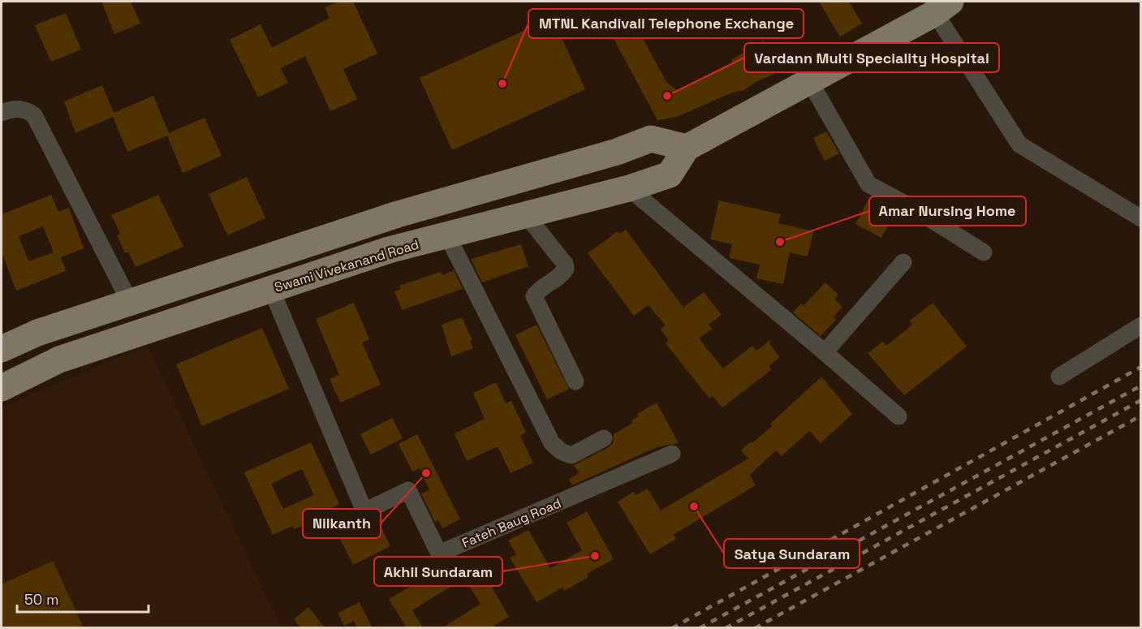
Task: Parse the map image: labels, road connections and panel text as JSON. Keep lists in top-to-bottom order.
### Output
{
  "streets": {
    "main road": ["Swami Vivekanand Road"],
    "street": ["Fateh Baug Road"]
  },
  "crossings": [
    ["Swami Vivekanand Road", "Fateh Baug Road"]
  ],
  "places": [
    "MTNL Kandivali Telephone Exchange",
    "Vardann Multi Speciality Hospital",
    "Amar Nursing Home",
    "Nilkanth",
    "Satya Sundaram",
    "Akhil Sundaram"
  ],
  "scale_bar": "50 m"
}
